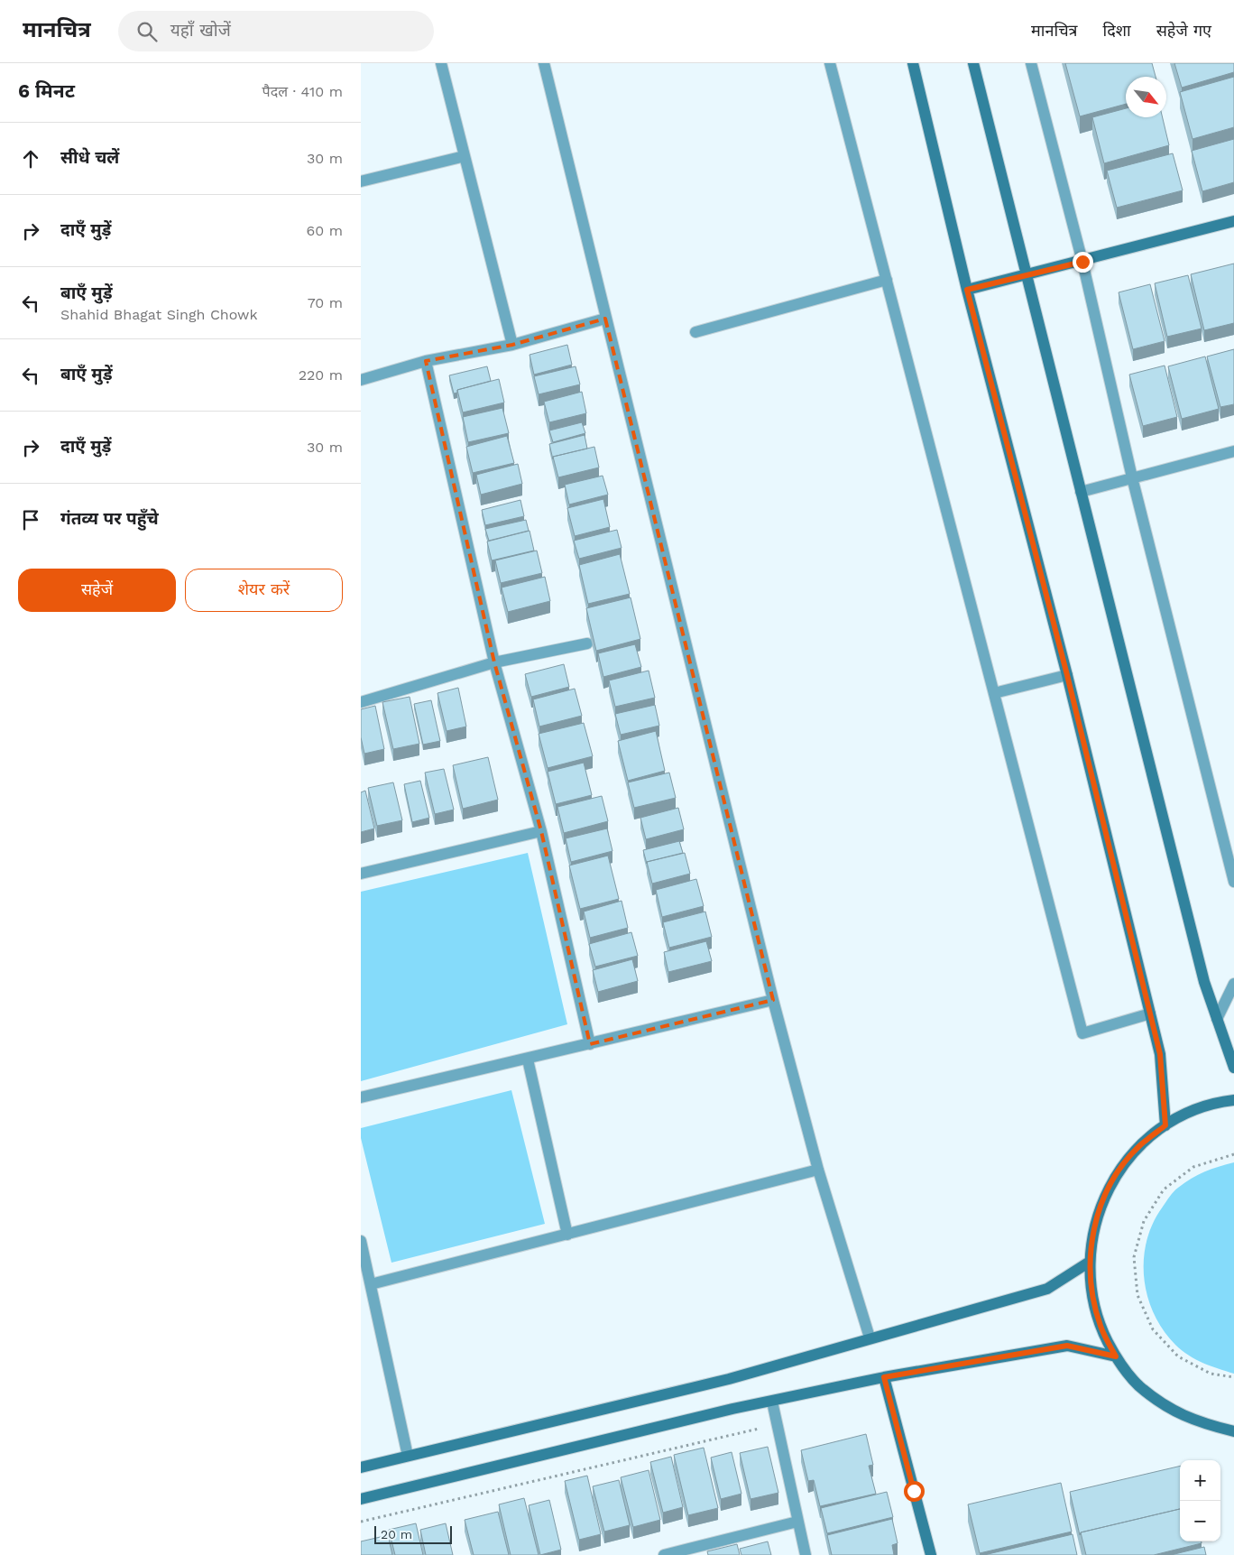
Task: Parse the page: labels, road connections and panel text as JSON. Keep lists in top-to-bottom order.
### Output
{
  "scale_bar": "20 m",
  "north": "bottom right",
  "page": {
    "header": "मानचित्र",
    "search": "यहाँ खोजें",
    "nav": ["मानचित्र", "दिशा", "सहेजे गए"],
    "heading": ["6 मिनट", "पैदल · 410 m"],
    "list": [
      ["सीधे चलें", "30 m"],
      ["दाएँ मुड़ें", "60 m"],
      ["बाएँ मुड़ें", "Shahid Bhagat Singh Chowk", "70 m"],
      ["बाएँ मुड़ें", "220 m"],
      ["दाएँ मुड़ें", "30 m"],
      "गंतव्य पर पहुँचे"
    ],
    "buttons": ["सहेजें", "शेयर करें"],
    "map_buttons": ["+", "−"],
    "scale": "20 m"
  }
}
